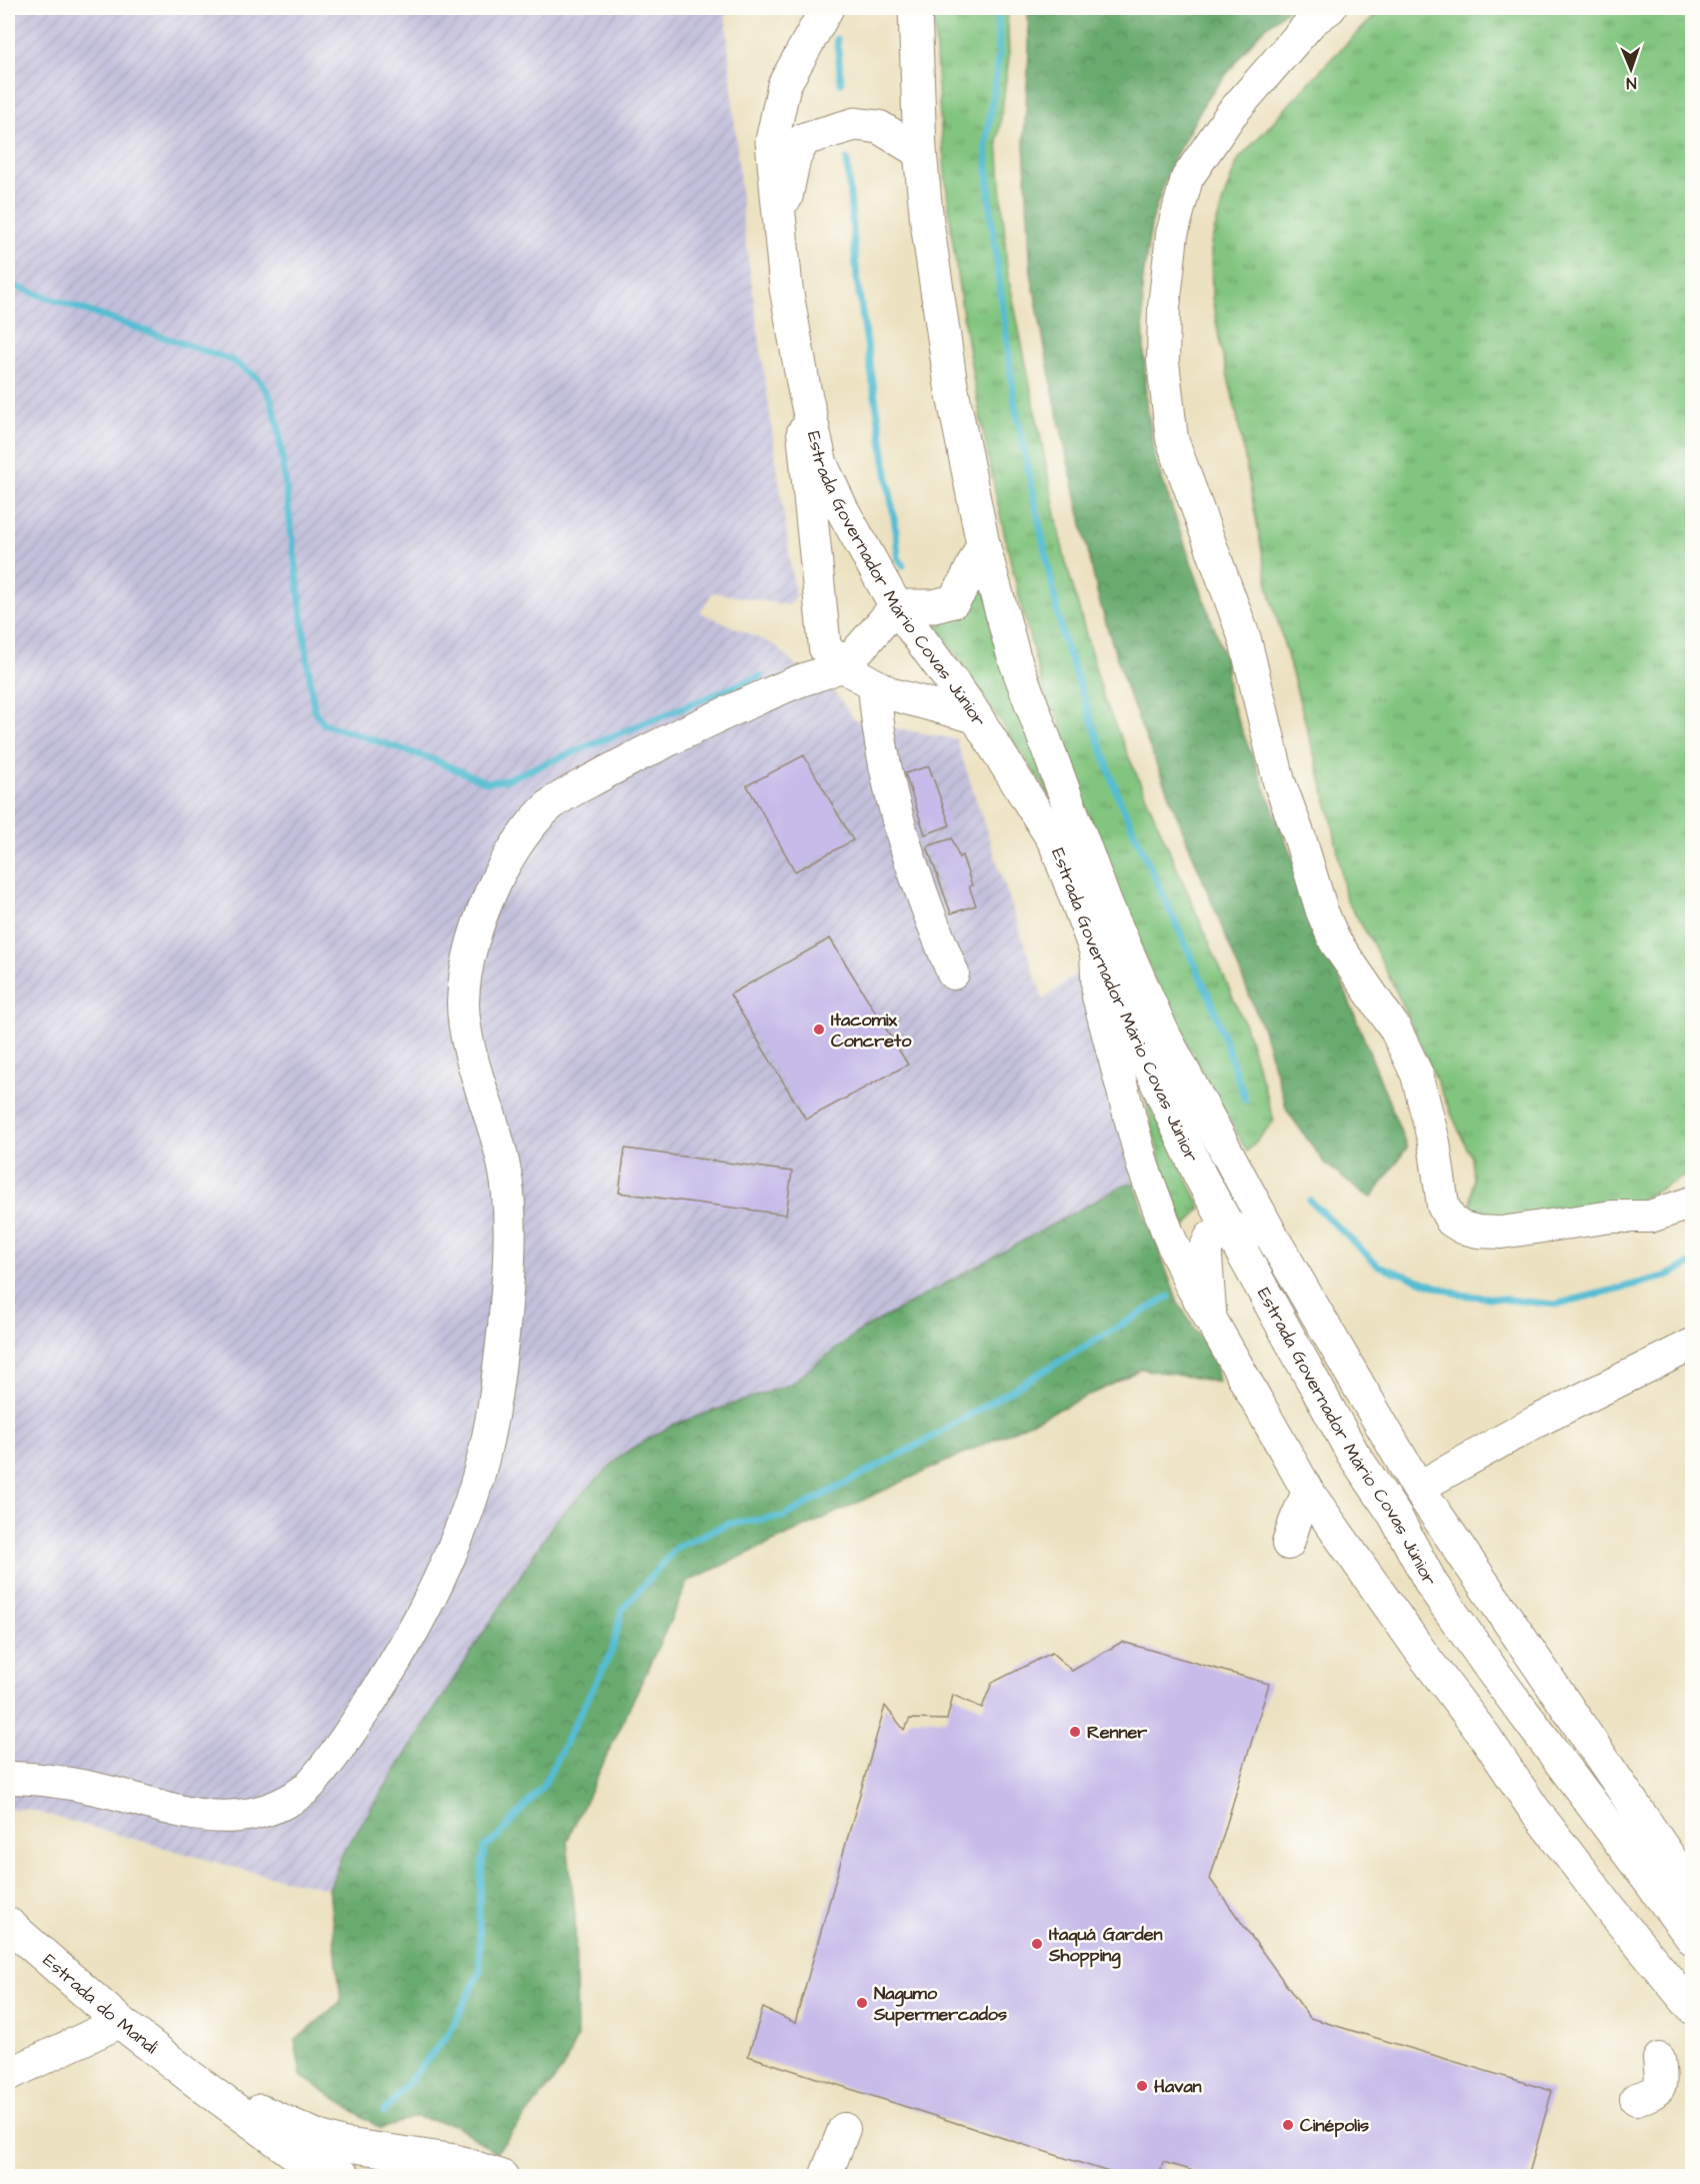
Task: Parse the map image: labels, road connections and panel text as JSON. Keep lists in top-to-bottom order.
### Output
{
  "streets": {
    "main road": ["Estrada Governador Mário Covas Júnior", "Estrada do Mandi"]
  },
  "places": [
    "Itacomix Concreto",
    "Renner",
    "Itaquá Garden Shopping",
    "Nagumo Supermercados",
    "Havan",
    "Cinépolis"
  ],
  "north": "bottom"
}
